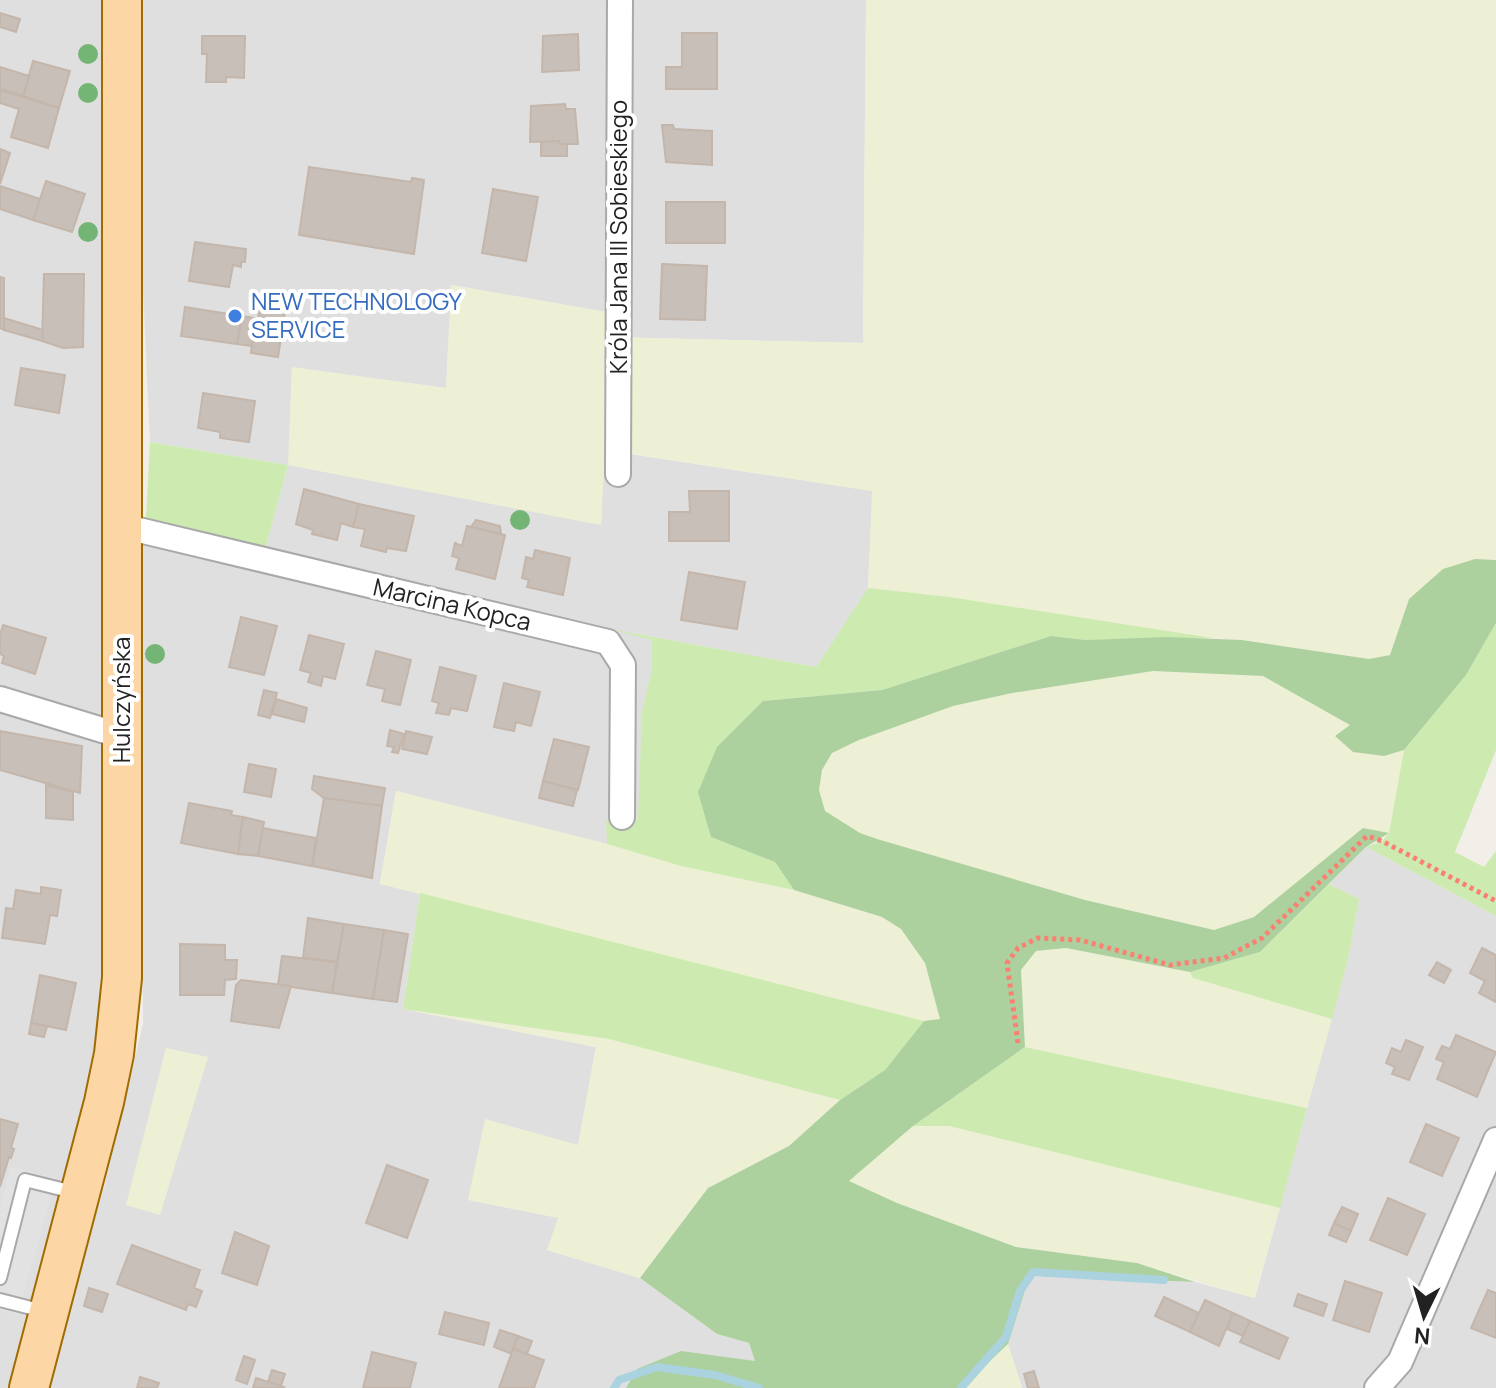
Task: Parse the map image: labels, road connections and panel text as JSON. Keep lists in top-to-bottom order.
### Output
{
  "streets": {
    "main road": ["Hulczyńska"],
    "street": ["Króla Jana III Sobieskiego", "Marcina Kopca"]
  },
  "crossings": [
    ["Marcina Kopca", "Hulczyńska"]
  ],
  "places": ["NEW TECHNOLOGY SERVICE"],
  "north": "bottom"
}
